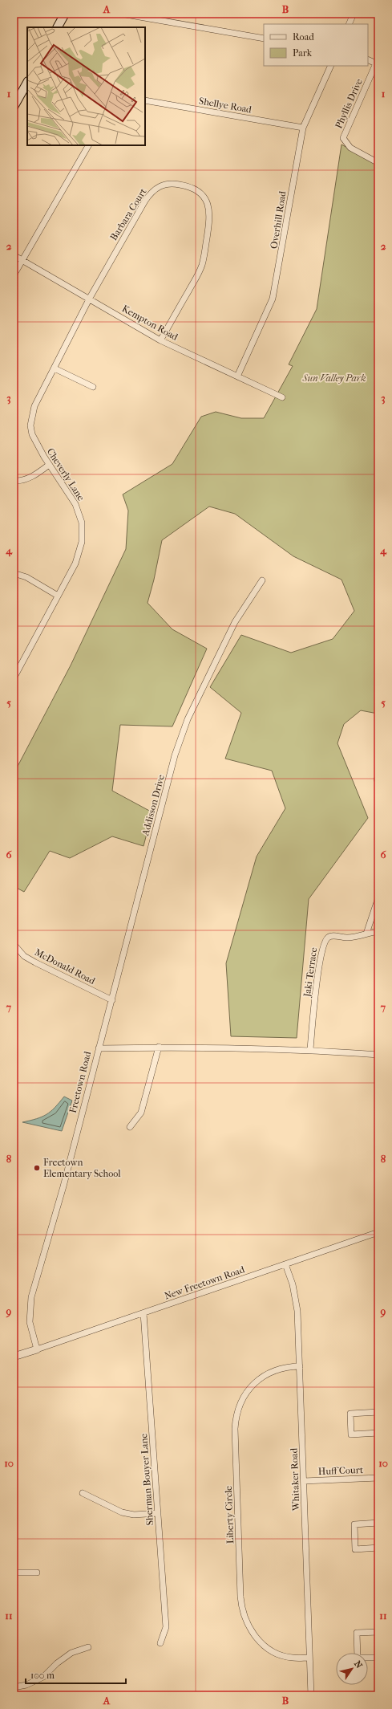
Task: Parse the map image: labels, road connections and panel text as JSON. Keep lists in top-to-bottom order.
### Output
{
  "streets": {
    "street": [
      "Phyllis Drive",
      "Shellye Road",
      "Barbara Court",
      "Overhill Road",
      "Kempton Road",
      "Cheverly Lane",
      "Addisson Drive",
      "McDonald Road",
      "Jaki Terrace",
      "Freetown Road",
      "New Freetown Road",
      "Huff Court",
      "Sherman Bouyer Lane",
      "Whitaker Road",
      "Liberty Circle"
    ]
  },
  "crossings": [
    ["Shellye Road", "Overhill Road"],
    ["Barbara Court", "Kempton Road"],
    ["Barbara Court", "Cheverly Lane"],
    ["Overhill Road", "Kempton Road"],
    ["Kempton Road", "Cheverly Lane"],
    ["Addisson Drive", "McDonald Road"],
    ["Addisson Drive", "Freetown Road"],
    ["Jaki Terrace", "Freetown Road"],
    ["Freetown Road", "New Freetown Road"],
    ["New Freetown Road", "Sherman Bouyer Lane"],
    ["New Freetown Road", "Whitaker Road"],
    ["Huff Court", "Whitaker Road"],
    ["Whitaker Road", "Liberty Circle"]
  ],
  "parks": ["Sun Valley Park"],
  "places": ["Freetown Elementary School"],
  "legend": ["Road", "Park"],
  "scale_bar": "100 m",
  "north": "top right",
  "grid": {
    "columns": ["A", "B"],
    "rows": [
      "1",
      "2",
      "3",
      "4",
      "5",
      "6",
      "7",
      "8",
      "9",
      "10",
      "11"
    ]
  }
}
